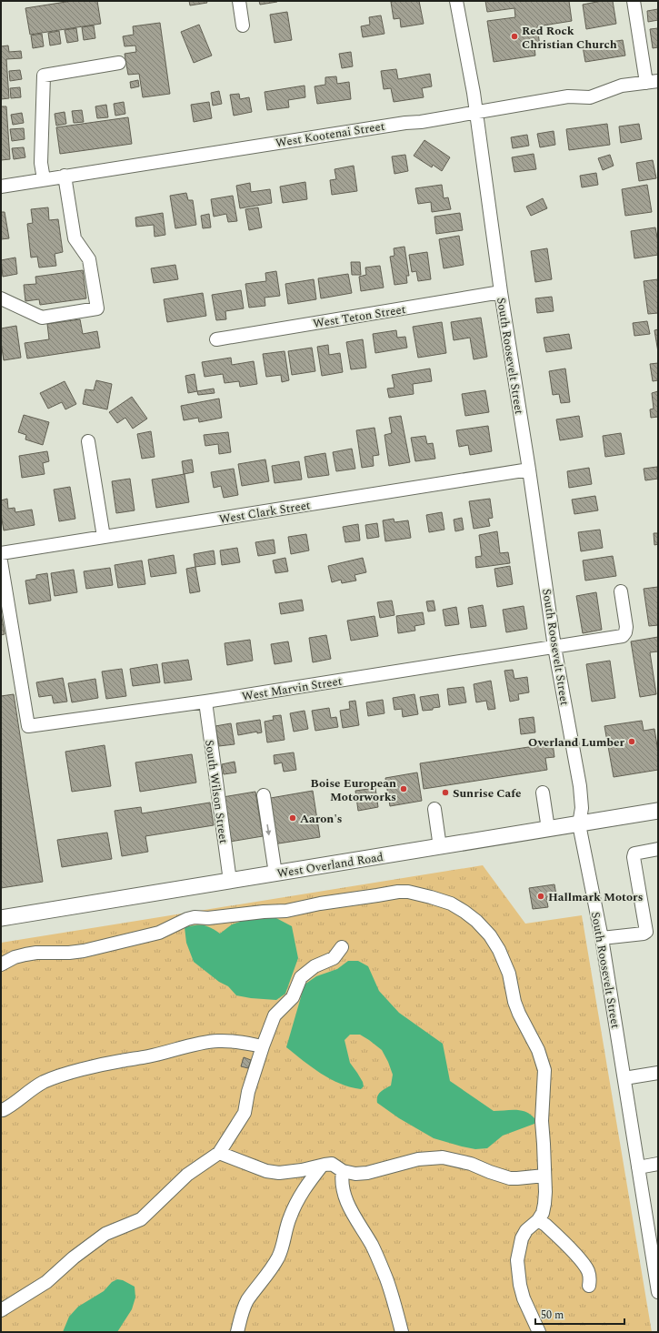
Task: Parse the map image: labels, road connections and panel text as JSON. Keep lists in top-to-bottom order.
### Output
{
  "streets": {
    "main road": ["West Overland Road"],
    "street": [
      "West Kootenai Street",
      "West Teton Street",
      "South Roosevelt Street",
      "West Clark Street",
      "West Marvin Street",
      "South Wilson Street"
    ]
  },
  "crossings": [
    ["West Kootenai Street", "South Roosevelt Street"],
    ["West Teton Street", "South Roosevelt Street"],
    ["South Roosevelt Street", "West Clark Street"],
    ["South Roosevelt Street", "West Marvin Street"],
    ["South Roosevelt Street", "West Overland Road"],
    ["West Marvin Street", "South Wilson Street"],
    ["South Wilson Street", "West Overland Road"]
  ],
  "places": [
    "Red Rock Christian Church",
    "Overland Lumber",
    "Boise European Motorworks",
    "Sunrise Cafe",
    "Aaron's",
    "Hallmark Motors"
  ],
  "scale_bar": "50 m"
}
